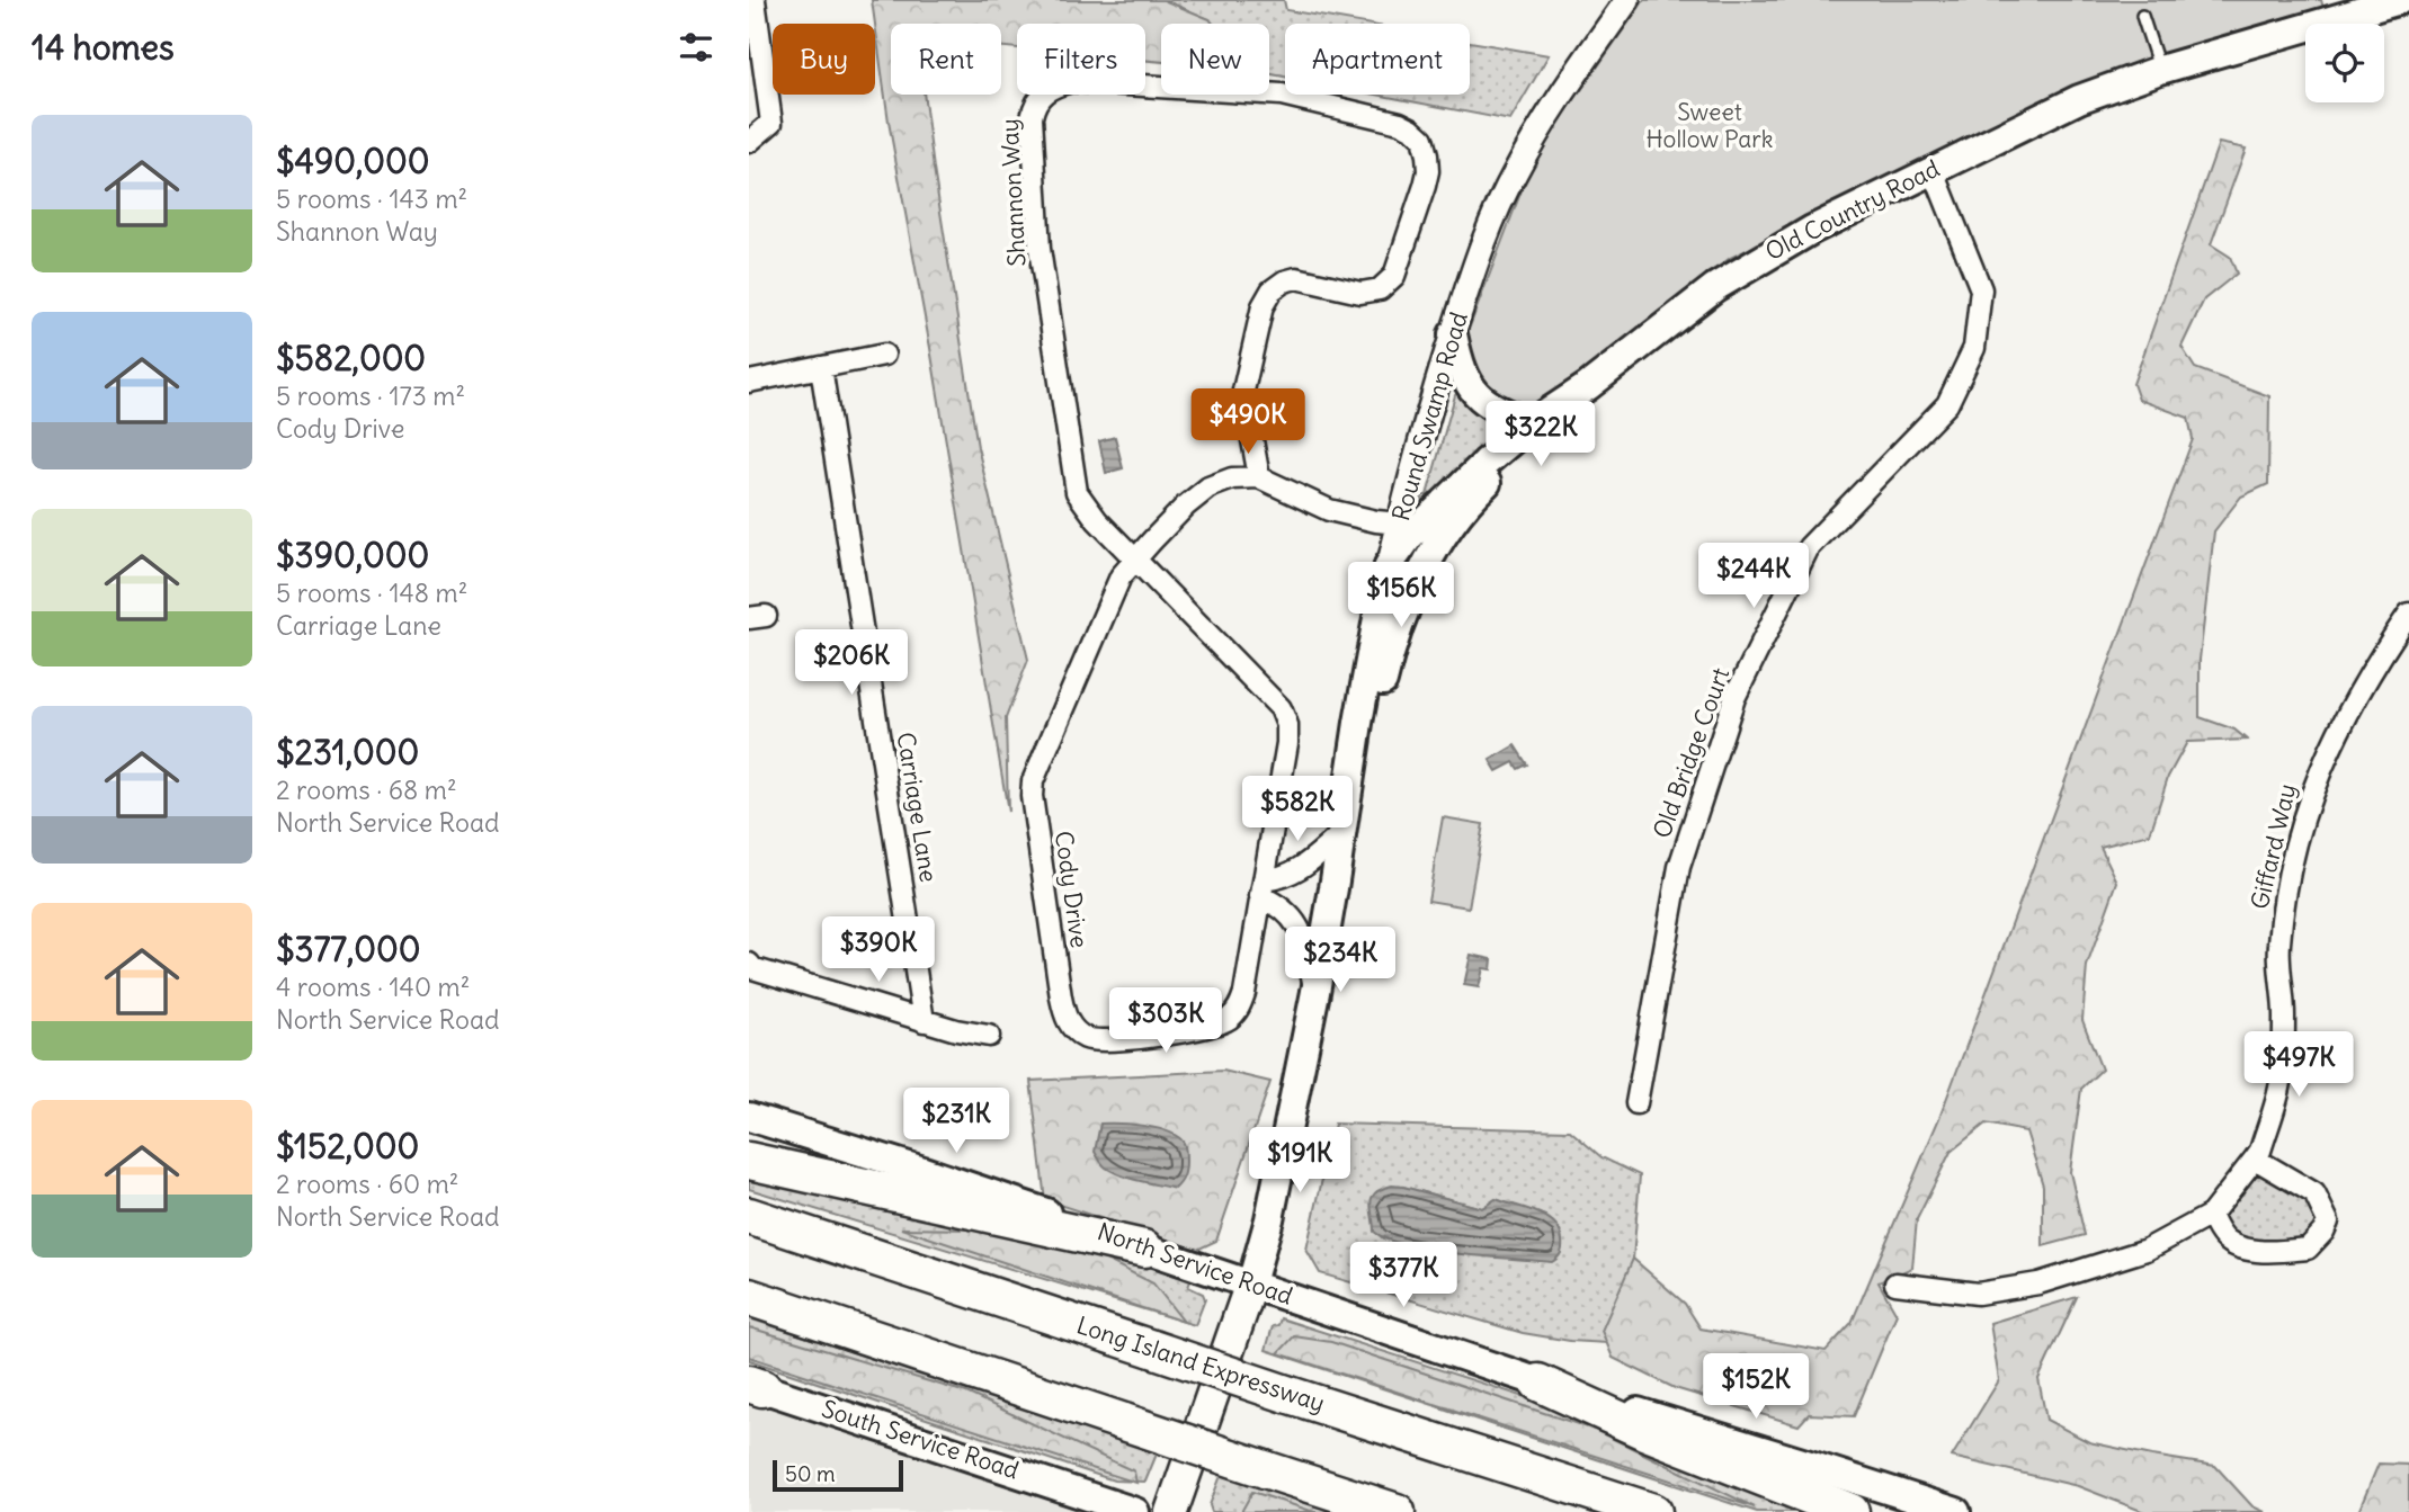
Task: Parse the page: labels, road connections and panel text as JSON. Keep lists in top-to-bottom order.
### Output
{
  "streets": {
    "highway": ["Long Island Expressway"],
    "main road": ["Old Country Road", "North Service Road", "South Service Road"],
    "street": [
      "Shannon Way",
      "Round Swamp Road",
      "Old Bridge Court",
      "Carriage Lane",
      "Giffard Way",
      "Cody Drive"
    ]
  },
  "crossings": [
    ["Shannon Way", "Cody Drive"],
    ["Old Country Road", "Round Swamp Road"],
    ["Old Country Road", "Old Bridge Court"]
  ],
  "parks": ["Sweet Hollow Park"],
  "scale_bar": "50 m",
  "page": {
    "heading": "14 homes",
    "chip": [
      "Buy",
      "Rent",
      "Filters",
      "New",
      "Apartment"
    ],
    "list": [
      {
        "name": "$490,000",
        "note": "5 rooms · 143 m² · Shannon Way"
      },
      {
        "name": "$582,000",
        "note": "5 rooms · 173 m² · Cody Drive"
      },
      {
        "name": "$390,000",
        "note": "5 rooms · 148 m² · Carriage Lane"
      },
      {
        "name": "$231,000",
        "note": "2 rooms · 68 m² · North Service Road"
      },
      {
        "name": "$377,000",
        "note": "4 rooms · 140 m² · North Service Road"
      },
      {
        "name": "$152,000",
        "note": "2 rooms · 60 m² · North Service Road"
      }
    ],
    "price": [
      "$490K",
      "$322K",
      "$244K",
      "$156K",
      "$206K",
      "$582K",
      "$390K",
      "$234K",
      "$303K",
      "$497K",
      "$231K",
      "$191K",
      "$377K",
      "$152K"
    ],
    "scale": "50 m"
  }
}
